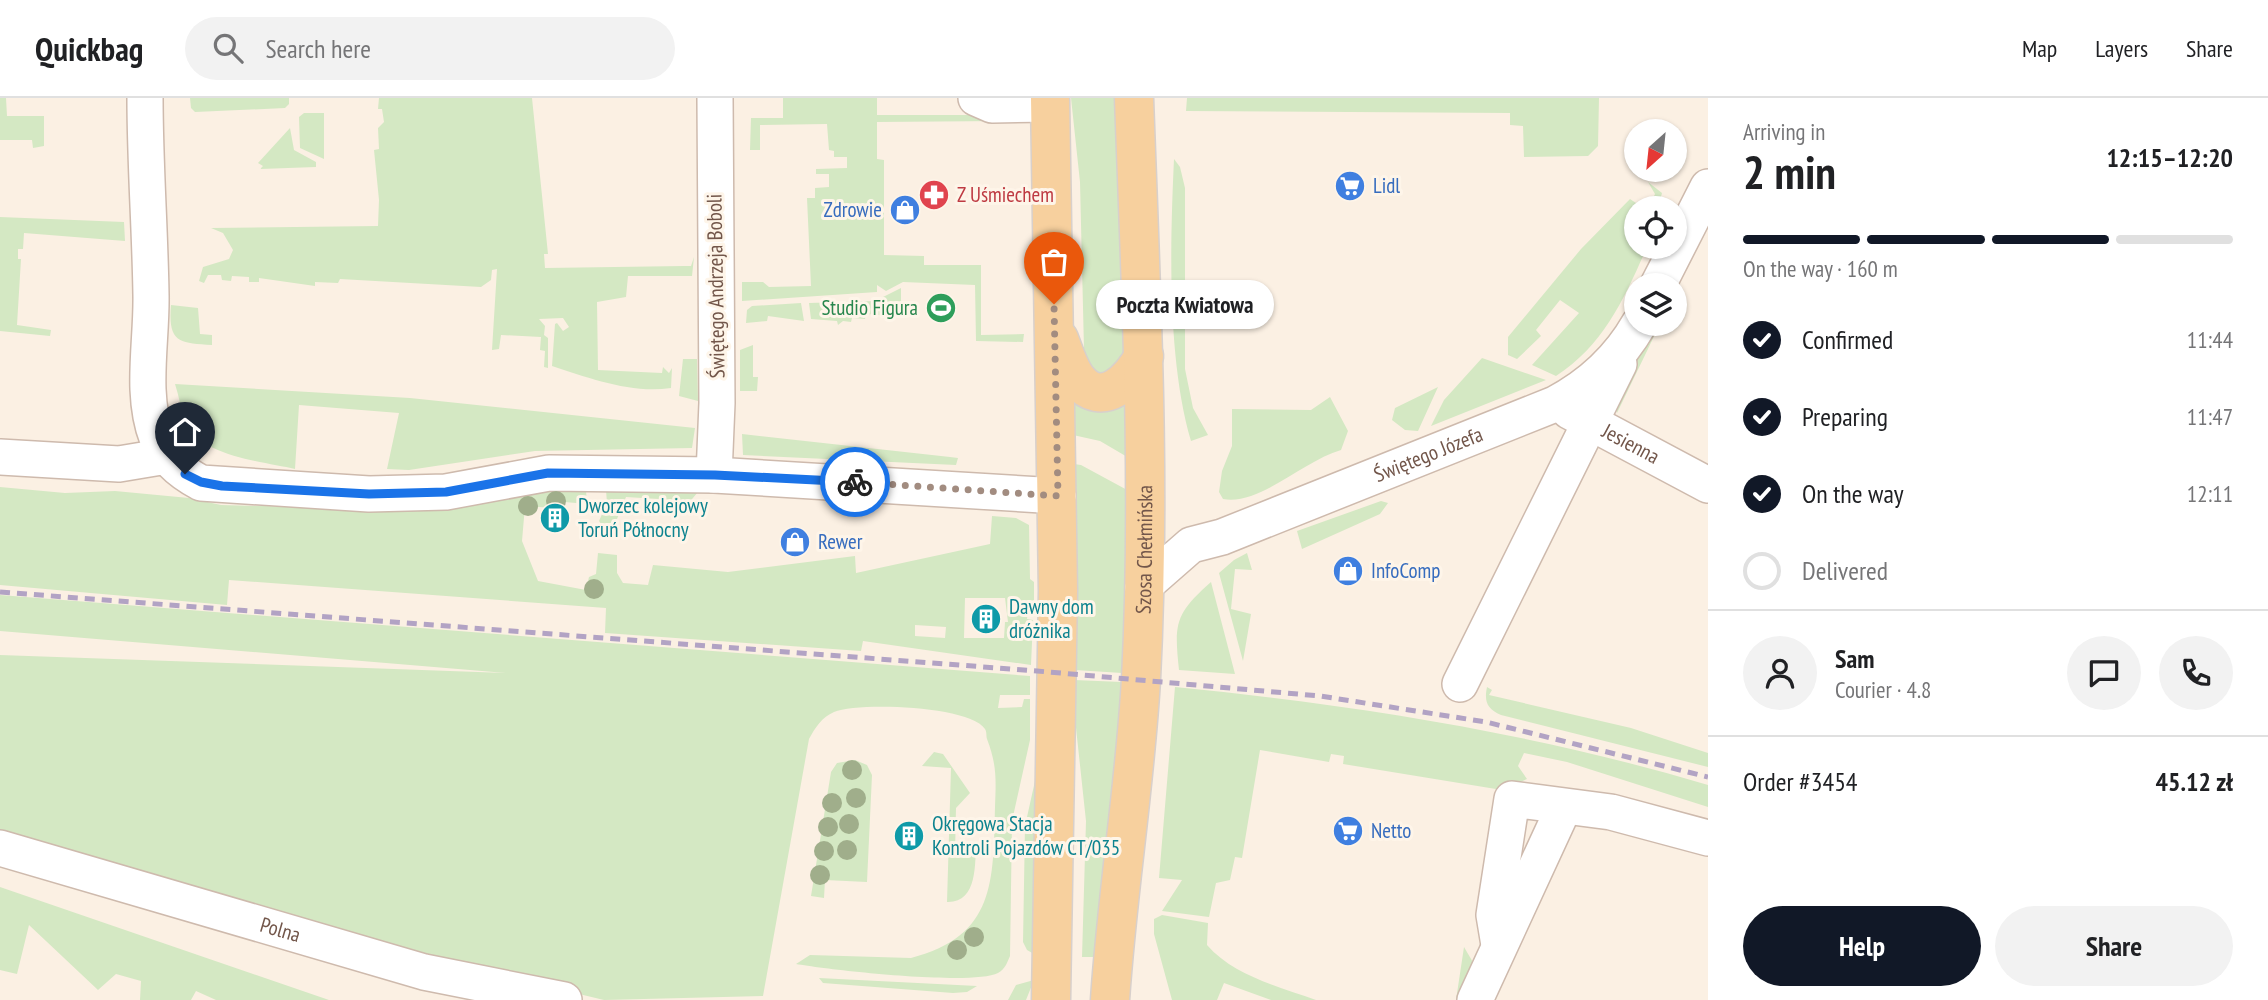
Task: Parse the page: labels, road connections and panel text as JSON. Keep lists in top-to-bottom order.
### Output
{
  "streets": {
    "main road": ["Szosa Chełmińska"],
    "street": [
      "Świętego Andrzeja Boboli",
      "Jesienna",
      "Świętego Józefa",
      "Polna"
    ]
  },
  "crossings": [
    ["Jesienna", "Świętego Józefa"],
    ["Świętego Józefa", "Szosa Chełmińska"]
  ],
  "places": {
    "supermarket": ["Lidl", "Netto"],
    "pharmacy": ["Z Uśmiechem"],
    "shop": ["Zdrowie", "Rewer", "InfoComp"],
    "other": ["Poczta Kwiatowa"],
    "sports": ["Studio Figura"],
    "building": ["Dworzec kolejowy Toruń Północny", "Dawny dom dróżnika", "Okręgowa Stacja Kontroli Pojazdów CT/035"]
  },
  "north": "bottom left",
  "page": {
    "header": "Quickbag",
    "search": "Search here",
    "nav": ["Map", "Layers", "Share"],
    "heading": ["2 min", "Arriving in", "12:15–12:20"],
    "panel": [
      "Sam",
      "Courier · 4.8",
      "Order #3454",
      "45.12 zł"
    ],
    "bar": "On the way · 160 m",
    "bubble": "Poczta Kwiatowa",
    "list": [
      ["Confirmed", "11:44"],
      ["Preparing", "11:47"],
      ["On the way", "12:11"],
      "Delivered"
    ],
    "buttons": ["Help", "Share"]
  }
}
